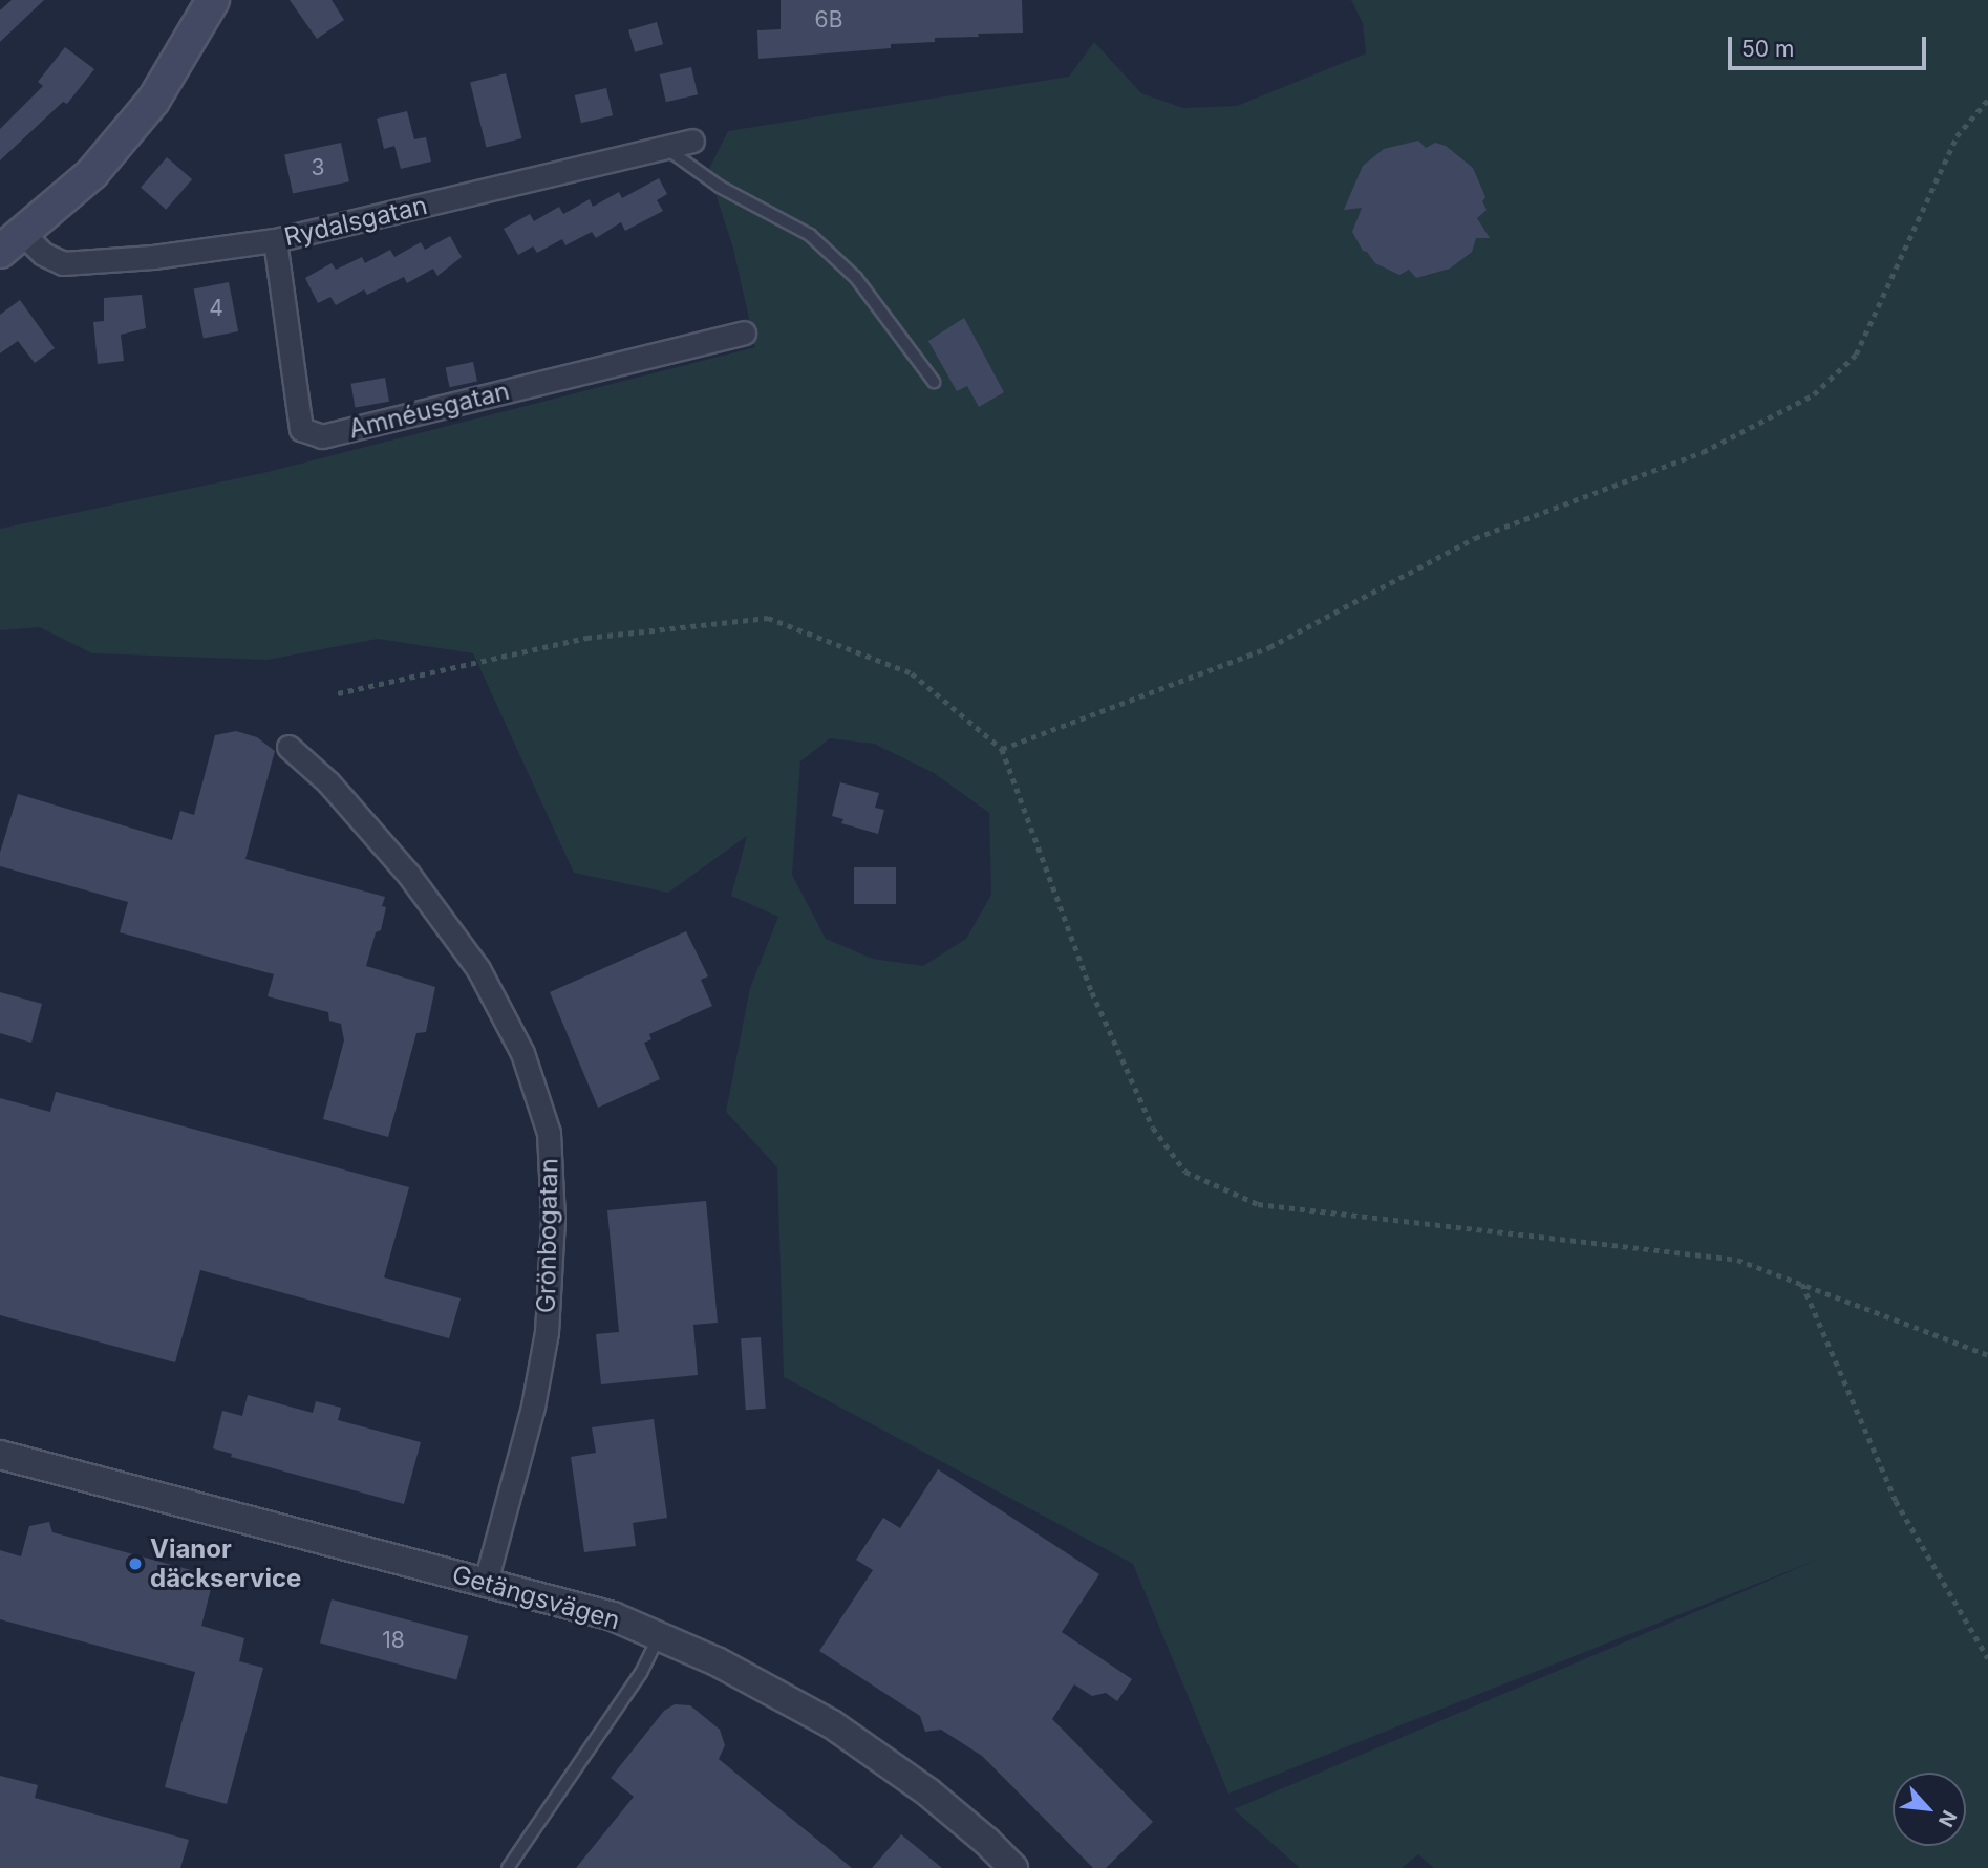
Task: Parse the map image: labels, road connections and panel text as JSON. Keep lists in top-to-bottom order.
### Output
{
  "streets": {
    "street": [
      "Rydalsgatan",
      "Amnéusgatan",
      "Grönbogatan",
      "Getängsvägen"
    ]
  },
  "crossings": [
    ["Rydalsgatan", "Amnéusgatan"],
    ["Grönbogatan", "Getängsvägen"]
  ],
  "places": ["Vianor däckservice"],
  "house_numbers": [
    "6B",
    "3",
    "4",
    "18"
  ],
  "scale_bar": "50 m",
  "north": "bottom right"
}
